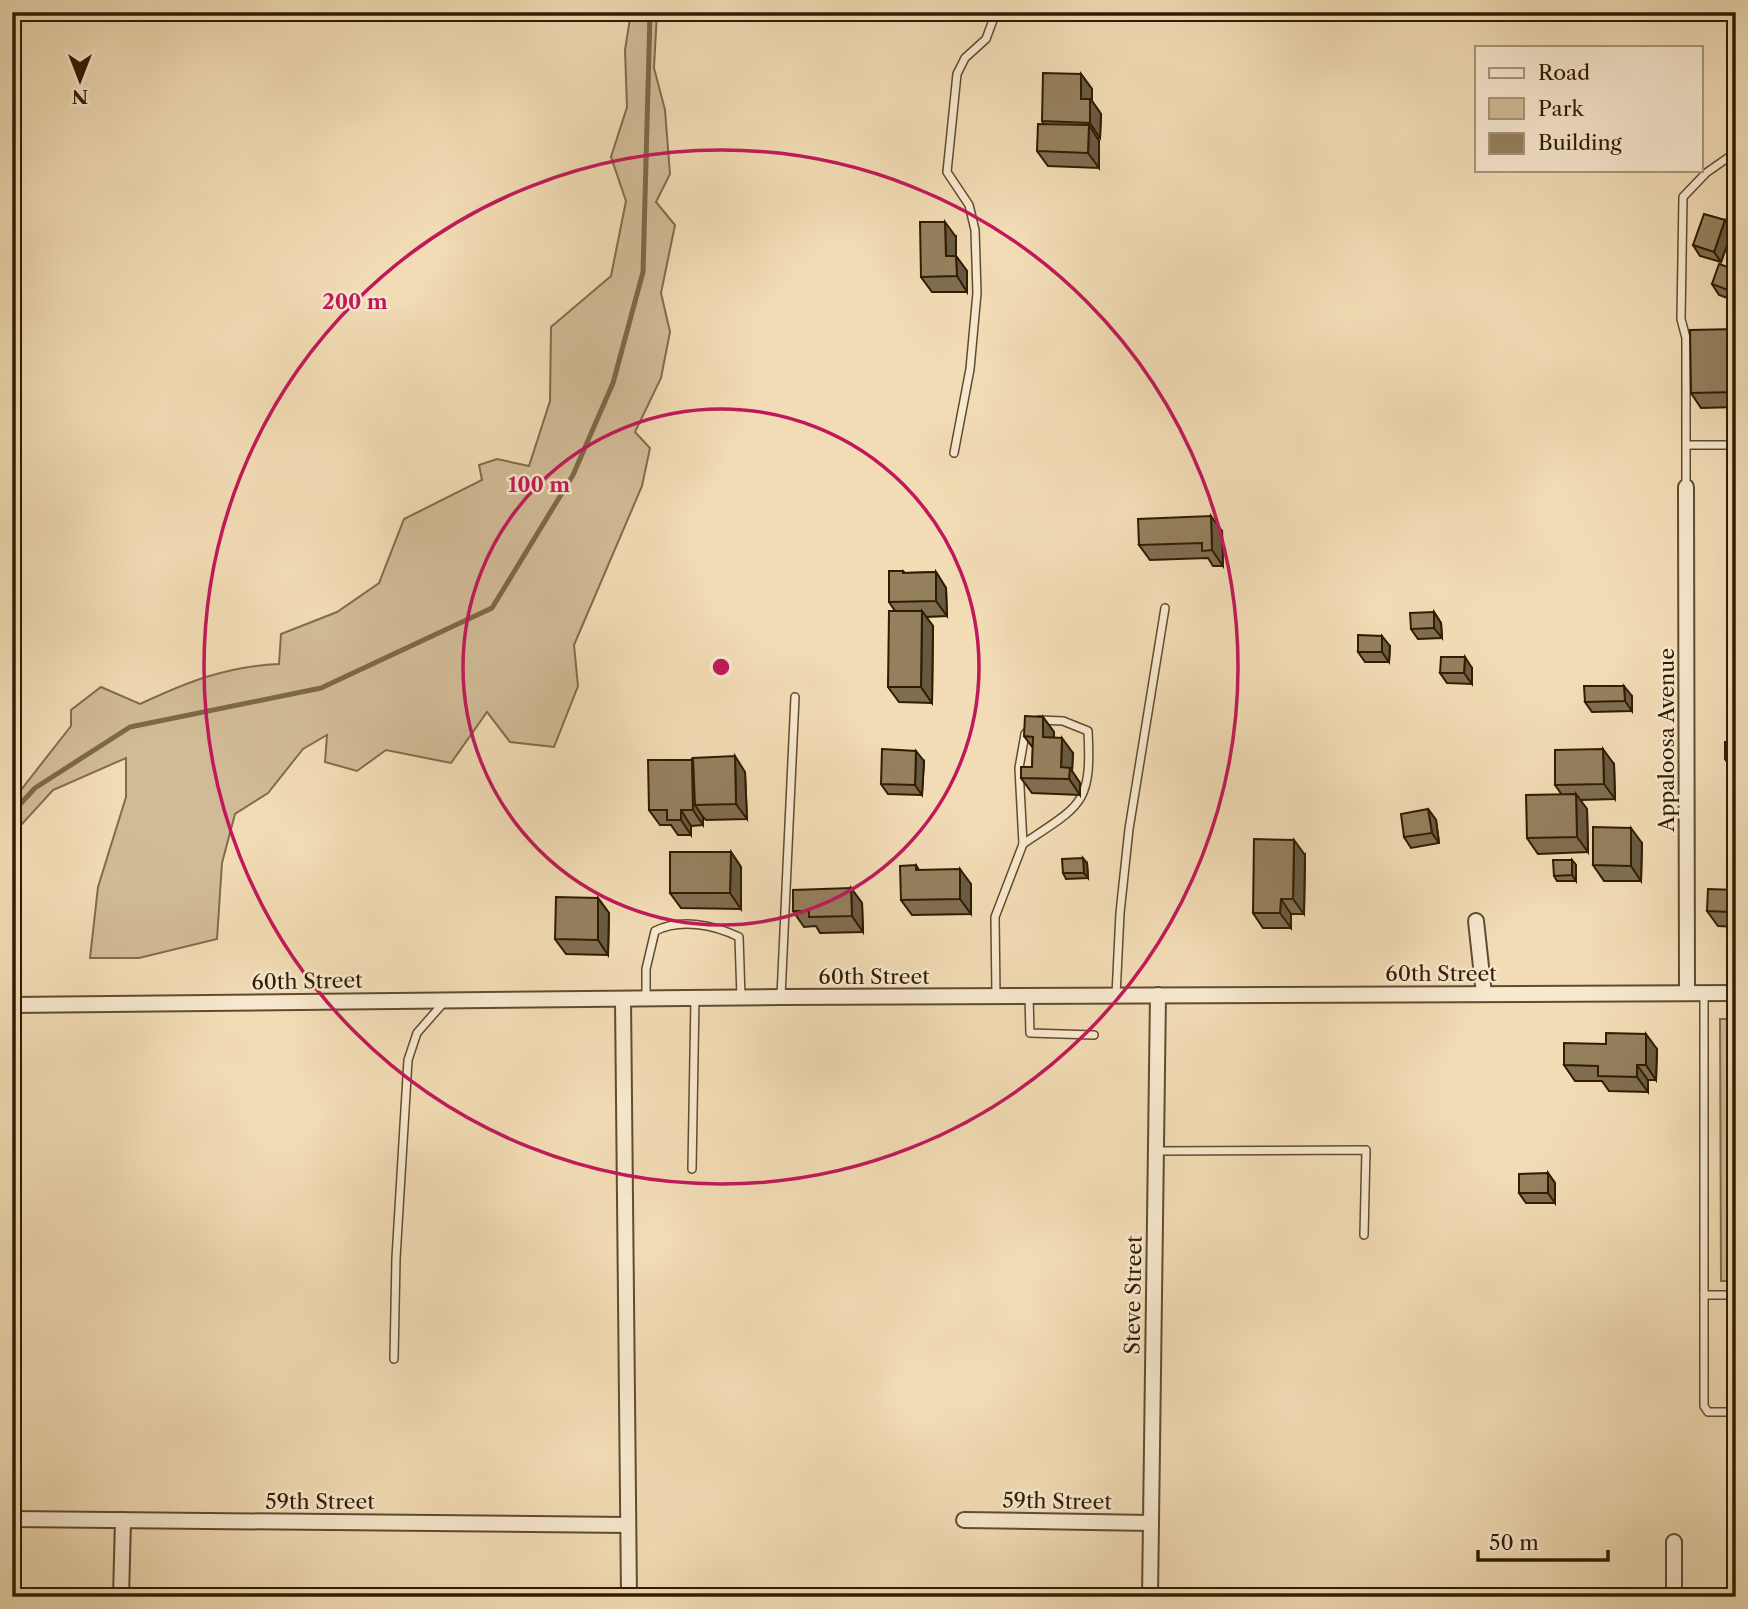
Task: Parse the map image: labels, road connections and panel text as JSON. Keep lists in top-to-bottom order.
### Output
{
  "streets": {
    "street": [
      "Appaloosa Avenue",
      "60th Street",
      "Steve Street",
      "59th Street"
    ]
  },
  "crossings": [
    ["Appaloosa Avenue", "60th Street"],
    ["60th Street", "Steve Street"],
    ["Steve Street", "59th Street"]
  ],
  "legend": ["Road", "Park", "Building"],
  "scale_bar": "50 m",
  "north": "bottom",
  "rings": ["200 m", "100 m"]
}
